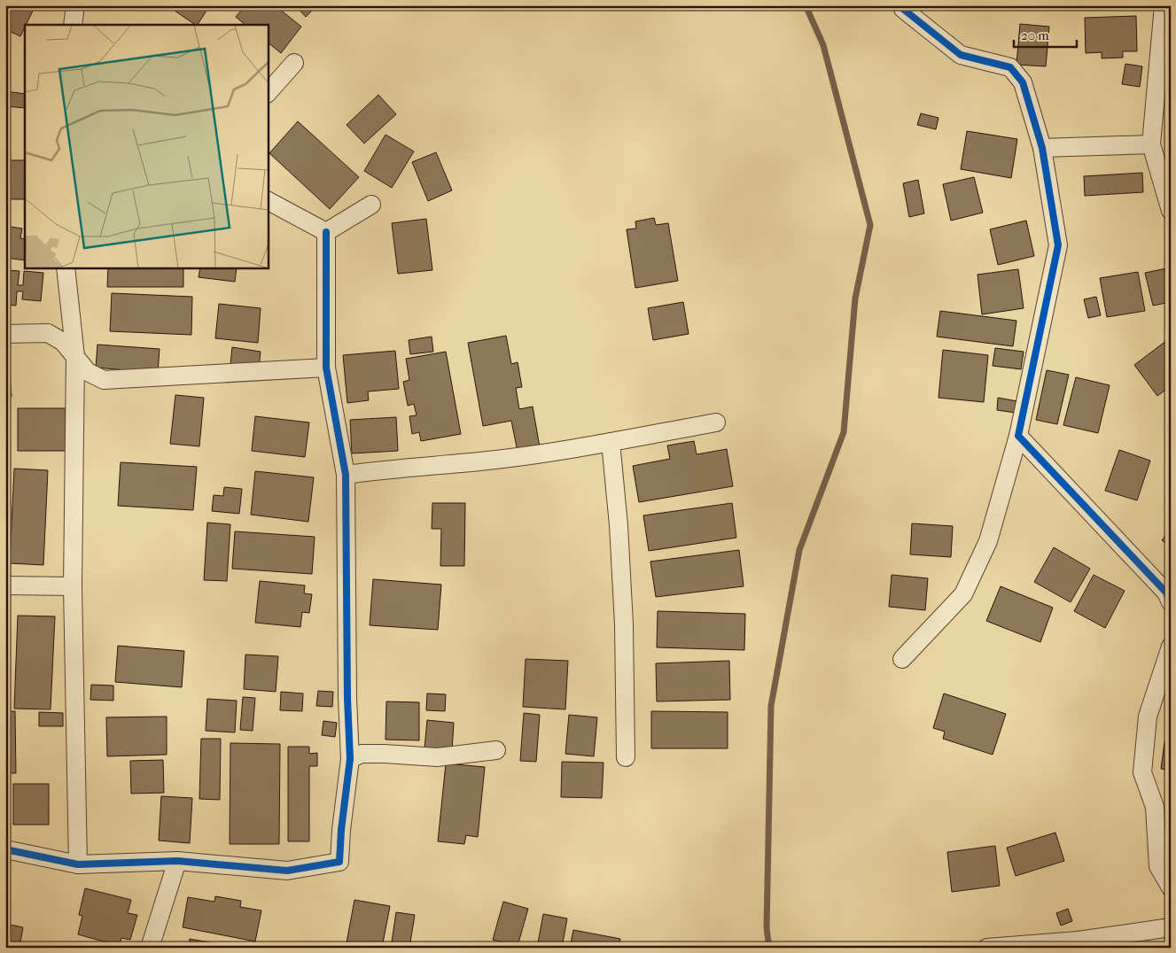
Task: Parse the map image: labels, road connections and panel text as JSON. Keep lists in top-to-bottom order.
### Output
{
  "scale_bar": "20 m"
}
